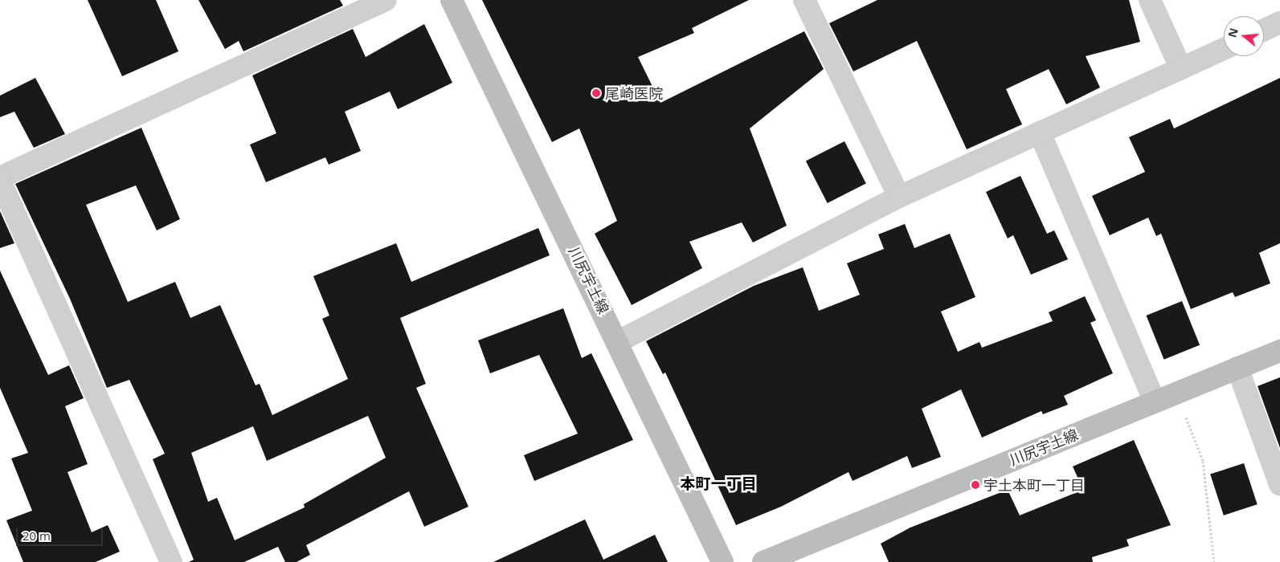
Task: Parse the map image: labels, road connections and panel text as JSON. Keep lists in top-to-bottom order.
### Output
{
  "streets": {
    "main road": ["川尻宇土線"]
  },
  "districts": ["本町一丁目"],
  "places": ["尾崎医院", "宇土本町一丁目"],
  "scale_bar": "20 m",
  "north": "left"
}
